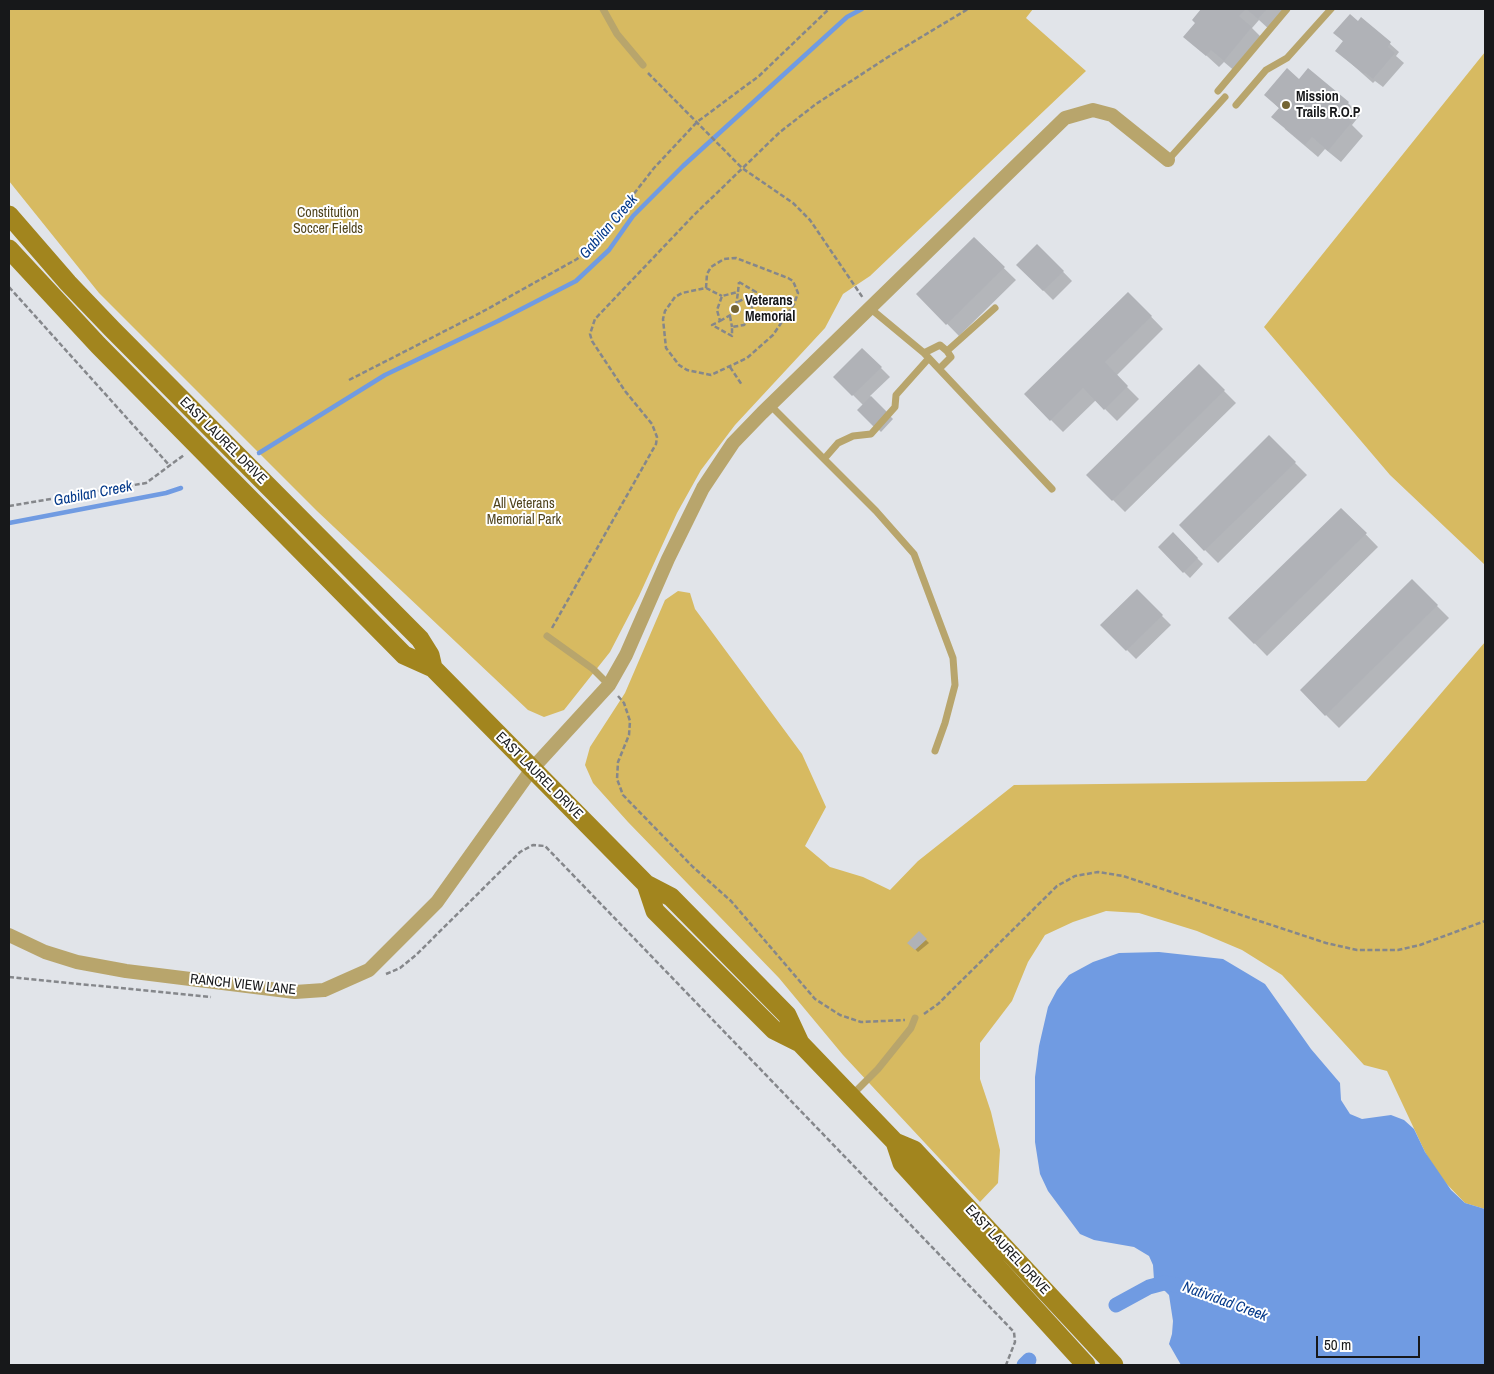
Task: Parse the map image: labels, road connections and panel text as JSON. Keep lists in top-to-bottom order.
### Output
{
  "streets": {
    "main road": ["EAST LAUREL DRIVE"],
    "street": ["RANCH VIEW LANE"]
  },
  "crossings": [
    ["EAST LAUREL DRIVE", "RANCH VIEW LANE"]
  ],
  "water": ["Gabilan Creek", "Natividad Creek"],
  "parks": ["Constitution Soccer Fields", "All Veterans Memorial Park"],
  "places": ["Mission Trails R.O.P", "Veterans Memorial"],
  "scale_bar": "50 m"
}
